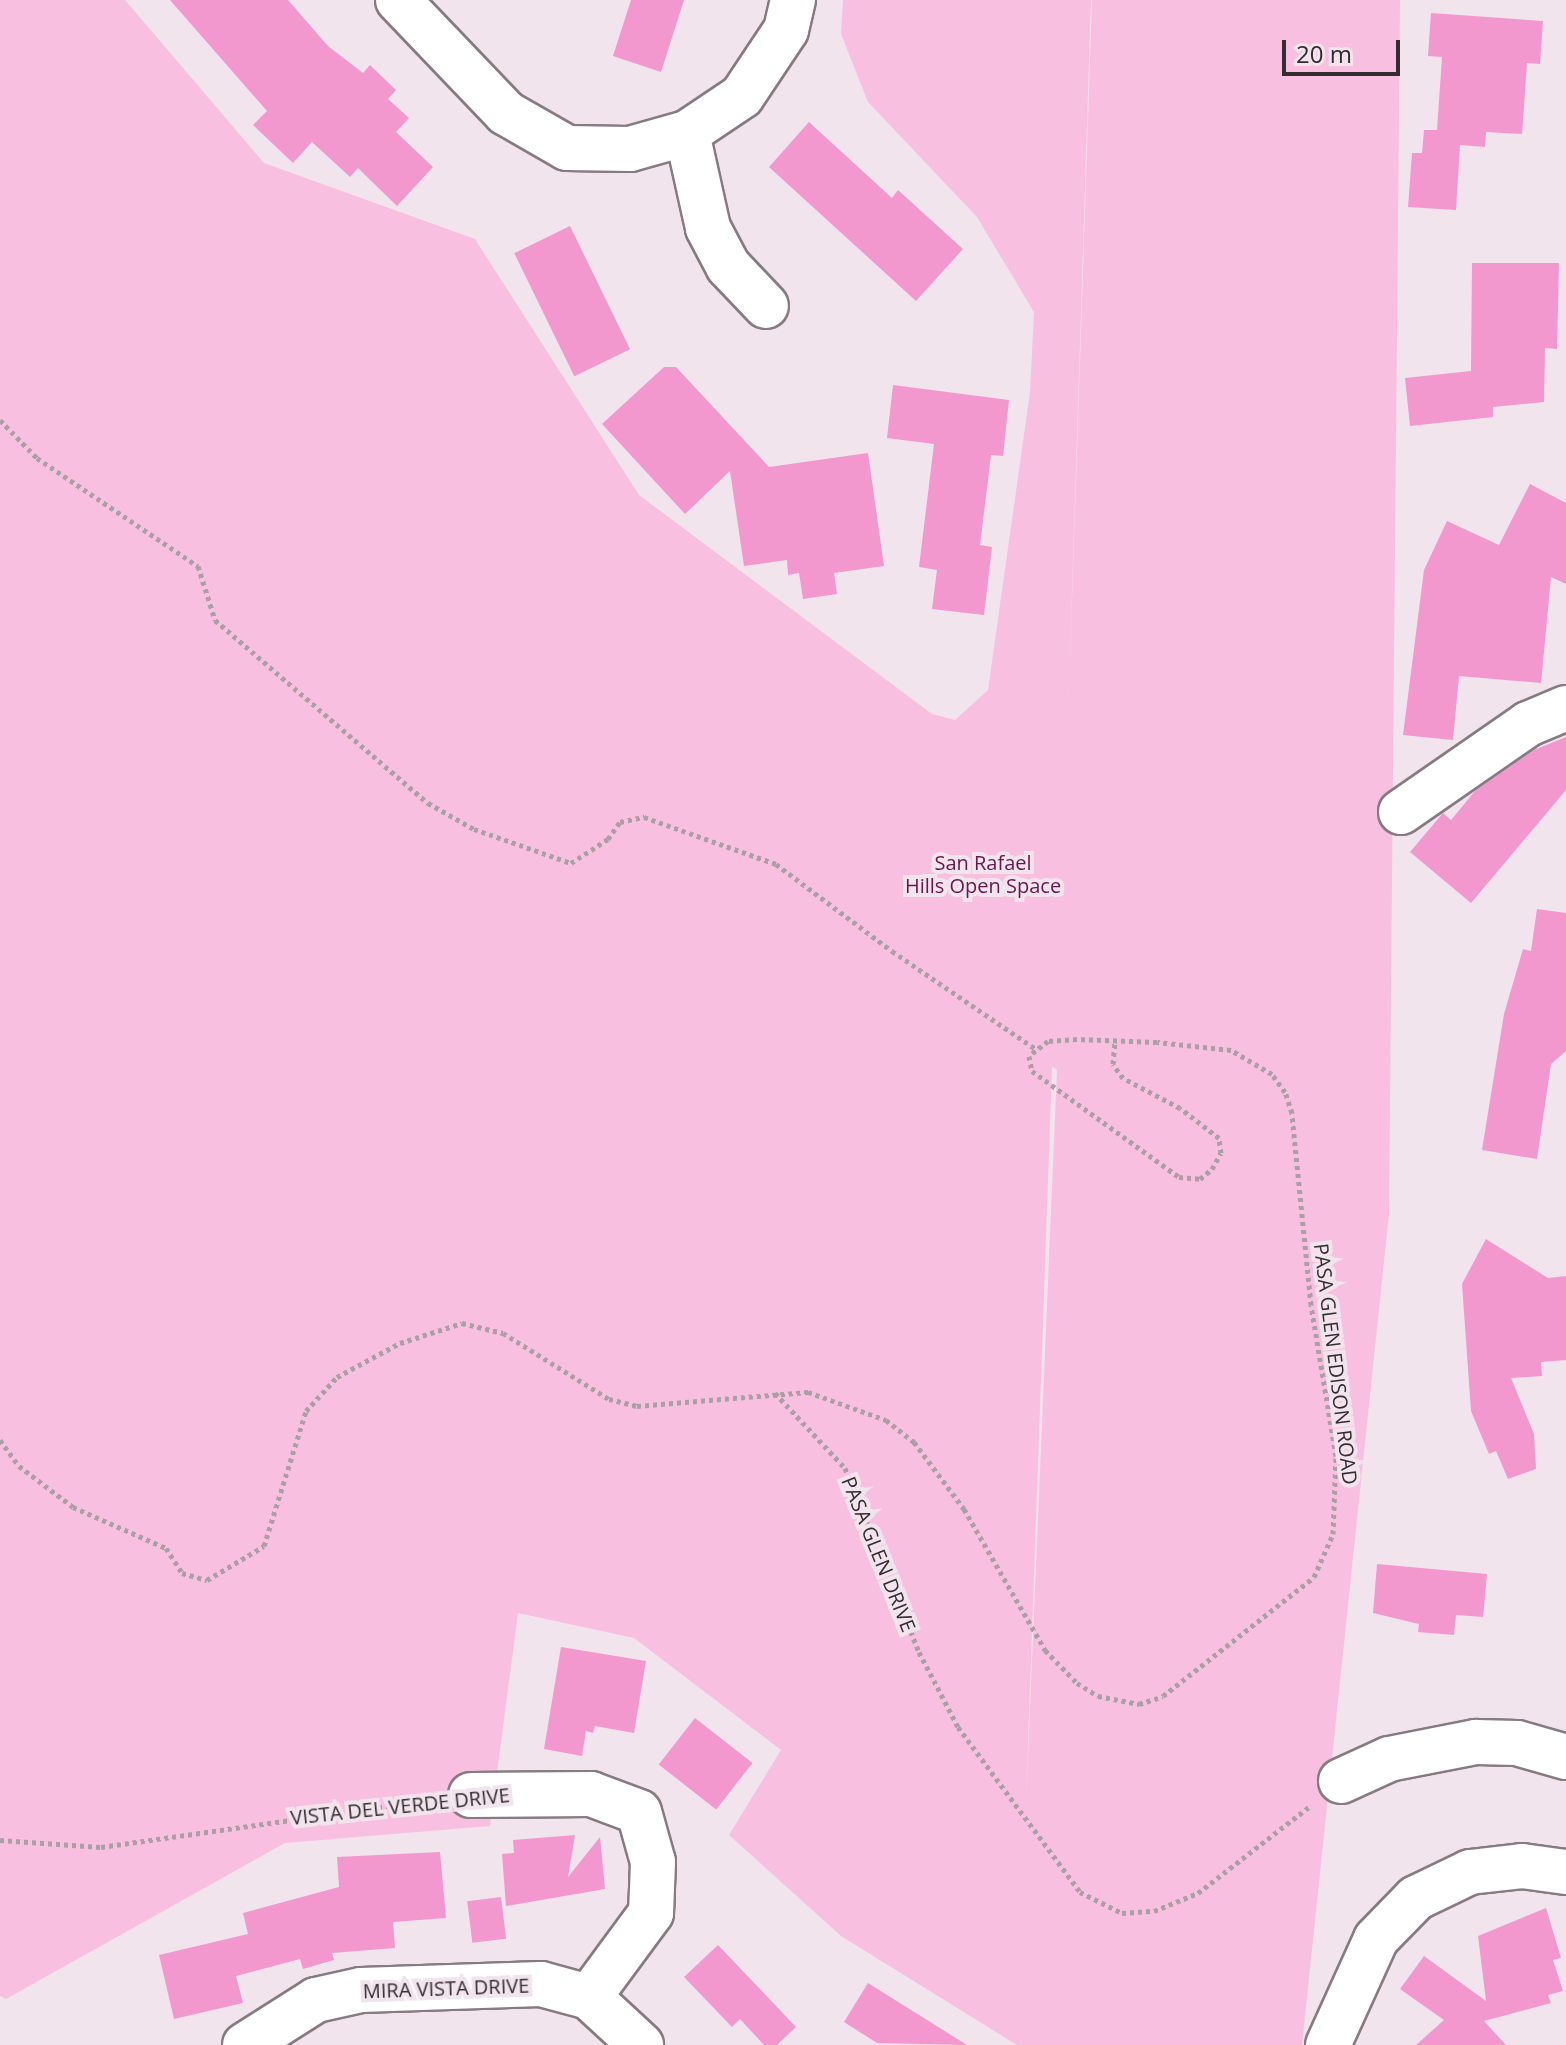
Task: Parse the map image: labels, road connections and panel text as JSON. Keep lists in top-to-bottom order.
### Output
{
  "streets": {
    "street": ["VISTA DEL VERDE DRIVE", "MIRA VISTA DRIVE"],
    "path": ["PASA GLEN EDISON ROAD", "PASA GLEN DRIVE"]
  },
  "crossings": [
    ["PASA GLEN EDISON ROAD", "PASA GLEN DRIVE"],
    ["VISTA DEL VERDE DRIVE", "MIRA VISTA DRIVE"]
  ],
  "parks": ["San Rafael Hills Open Space"],
  "scale_bar": "20 m"
}
